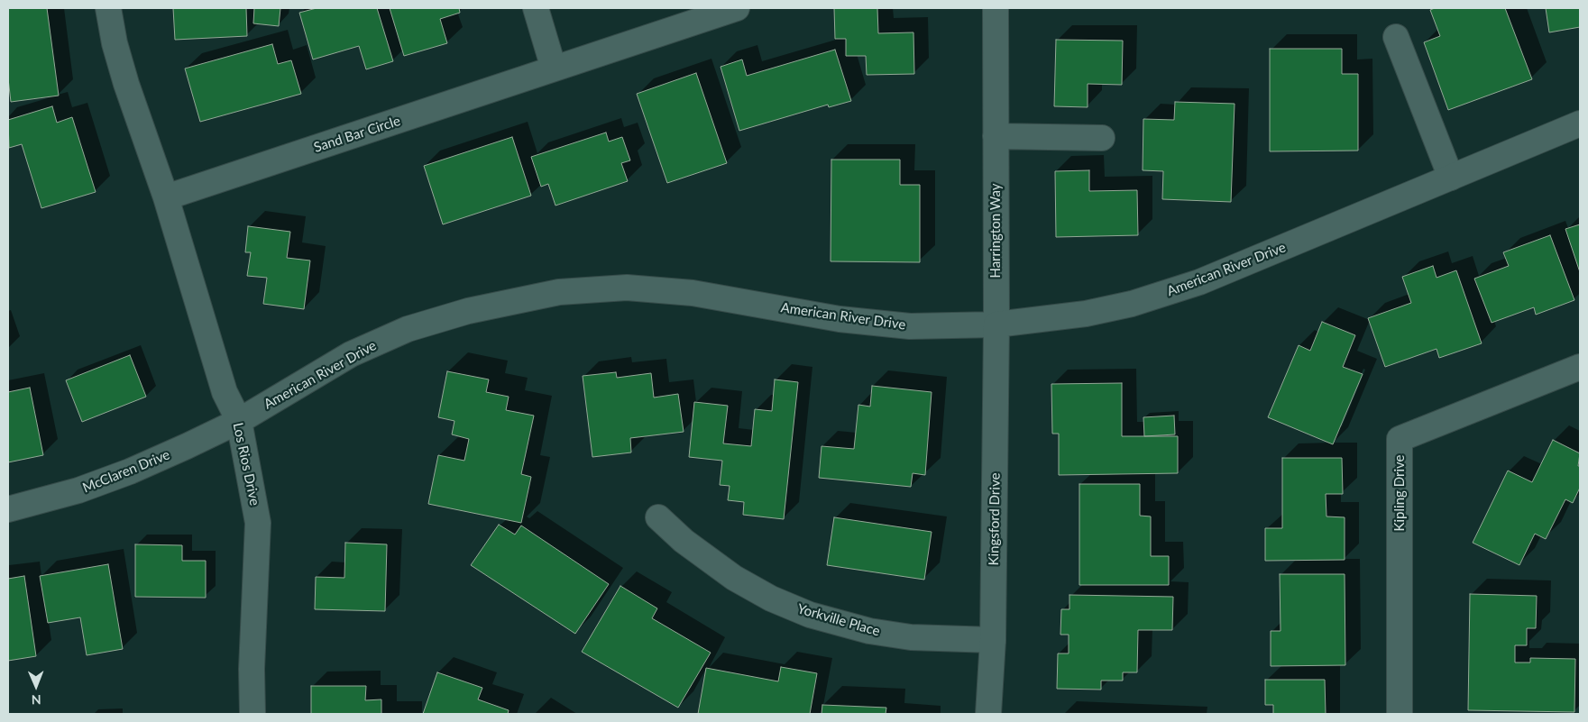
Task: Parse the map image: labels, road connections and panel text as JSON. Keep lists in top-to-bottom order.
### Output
{
  "streets": {
    "street": [
      "Sand Bar Circle",
      "Harrington Way",
      "American River Drive",
      "Los Rios Drive",
      "McClaren Drive",
      "Kipling Drive",
      "Kingsford Drive",
      "Yorkville Place"
    ]
  },
  "crossings": [
    ["Sand Bar Circle", "Los Rios Drive"],
    ["Harrington Way", "American River Drive"],
    ["Harrington Way", "Kingsford Drive"],
    ["American River Drive", "Los Rios Drive"],
    ["American River Drive", "McClaren Drive"],
    ["American River Drive", "Kingsford Drive"],
    ["Los Rios Drive", "McClaren Drive"],
    ["Kingsford Drive", "Yorkville Place"]
  ],
  "north": "bottom"
}
